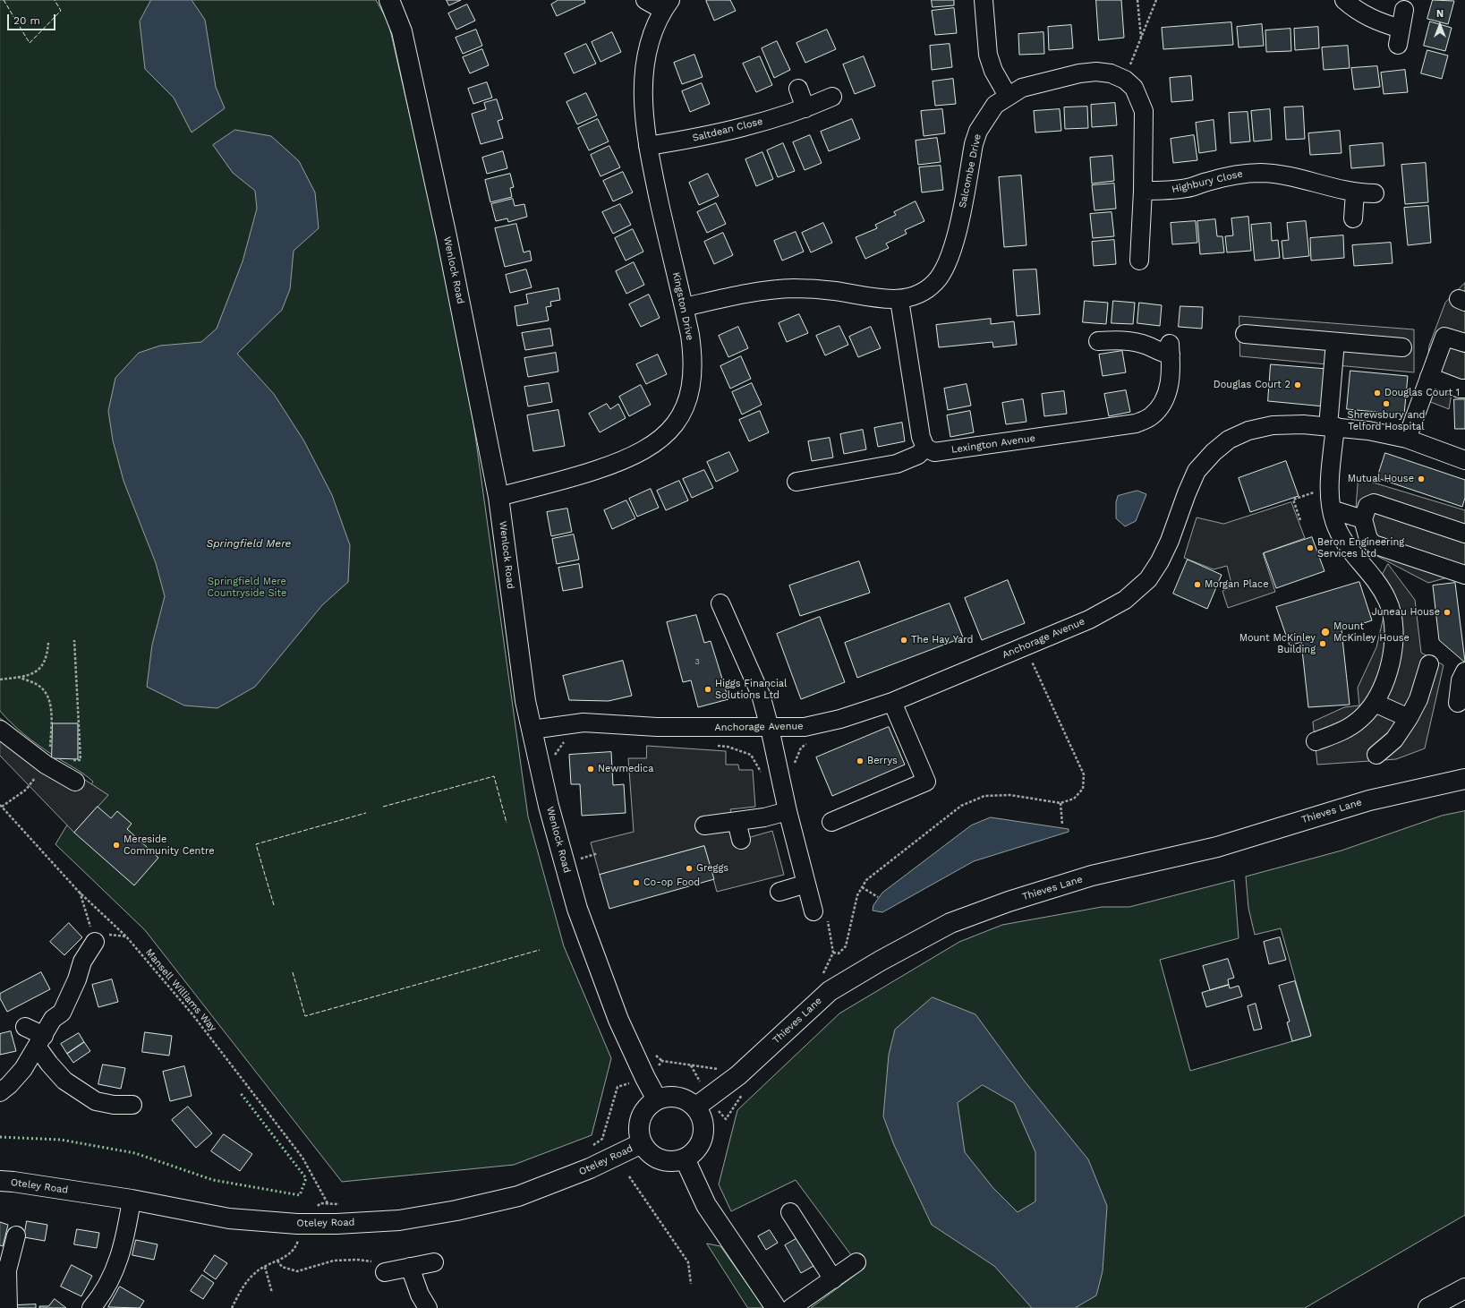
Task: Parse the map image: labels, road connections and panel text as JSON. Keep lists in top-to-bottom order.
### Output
{
  "streets": {
    "main road": ["Wenlock Road", "Thieves Lane", "Oteley Road"],
    "street": [
      "Saltdean Close",
      "Salcombe Drive",
      "Highbury Close",
      "Kingston Drive",
      "Lexington Avenue",
      "Anchorage Avenue"
    ],
    "path": ["Mansell Williams Way"]
  },
  "crossings": [
    ["Saltdean Close", "Kingston Drive"],
    ["Salcombe Drive", "Highbury Close"],
    ["Salcombe Drive", "Kingston Drive"],
    ["Wenlock Road", "Kingston Drive"],
    ["Wenlock Road", "Anchorage Avenue"],
    ["Wenlock Road", "Thieves Lane"],
    ["Wenlock Road", "Oteley Road"],
    ["Thieves Lane", "Oteley Road"]
  ],
  "water": ["Springfield Mere"],
  "parks": ["Springfield Mere Countryside Site"],
  "places": [
    "Douglas Court 2",
    "Douglas Court 1",
    "Shrewsbury and Telford Hospital",
    "Mutual House",
    "Beron Engineering Services Ltd",
    "Morgan Place",
    "Juneau House",
    "Mount McKinley House",
    "The Hay Yard",
    "Mount McKinley Building",
    "Higgs Financial Solutions Ltd",
    "Berrys",
    "Newmedica",
    "Mereside Community Centre",
    "Greggs",
    "Co-op Food"
  ],
  "house_numbers": ["3"],
  "scale_bar": "20 m",
  "north": "top"
}
